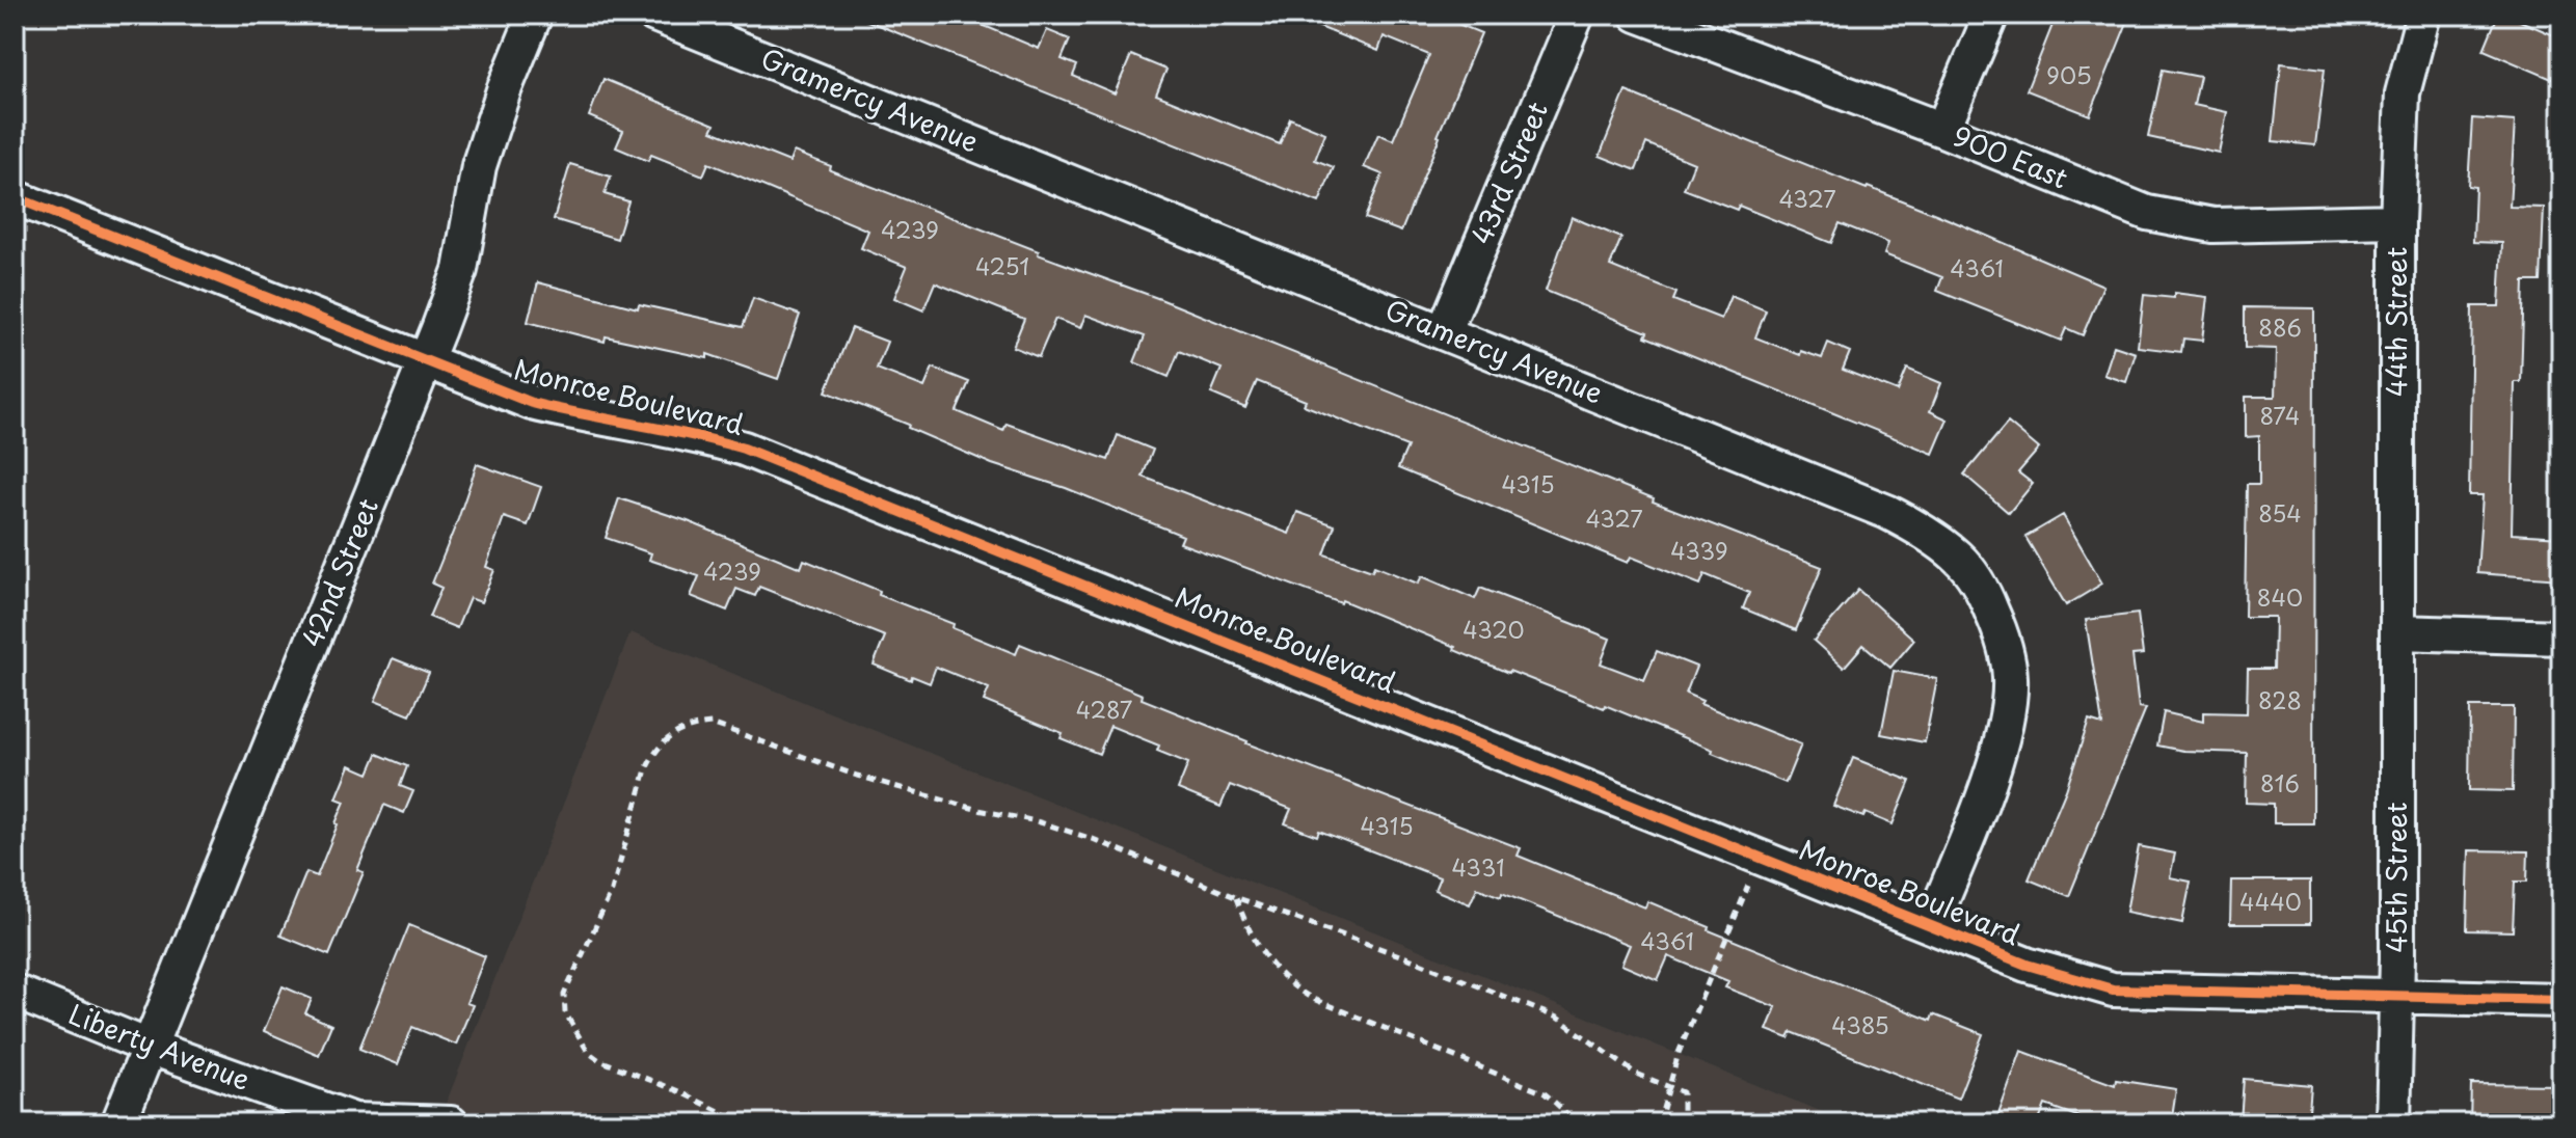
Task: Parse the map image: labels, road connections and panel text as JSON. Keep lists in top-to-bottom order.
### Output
{
  "streets": {
    "street": [
      "Gramercy Avenue",
      "900 East",
      "43rd Street",
      "44th Street",
      "Monroe Boulevard",
      "42nd Street",
      "45th Street",
      "Liberty Avenue"
    ]
  },
  "crossings": [
    ["Gramercy Avenue", "43rd Street"],
    ["Gramercy Avenue", "Monroe Boulevard"],
    ["900 East", "44th Street"],
    ["44th Street", "45th Street"],
    ["Monroe Boulevard", "42nd Street"],
    ["Monroe Boulevard", "45th Street"],
    ["42nd Street", "Liberty Avenue"]
  ],
  "house_numbers": [
    "905",
    "4327",
    "4239",
    "4251",
    "4361",
    "886",
    "874",
    "4315",
    "854",
    "4327",
    "4339",
    "4239",
    "840",
    "4320",
    "828",
    "4287",
    "816",
    "4315",
    "4331",
    "4440",
    "4361",
    "4385"
  ]
}
